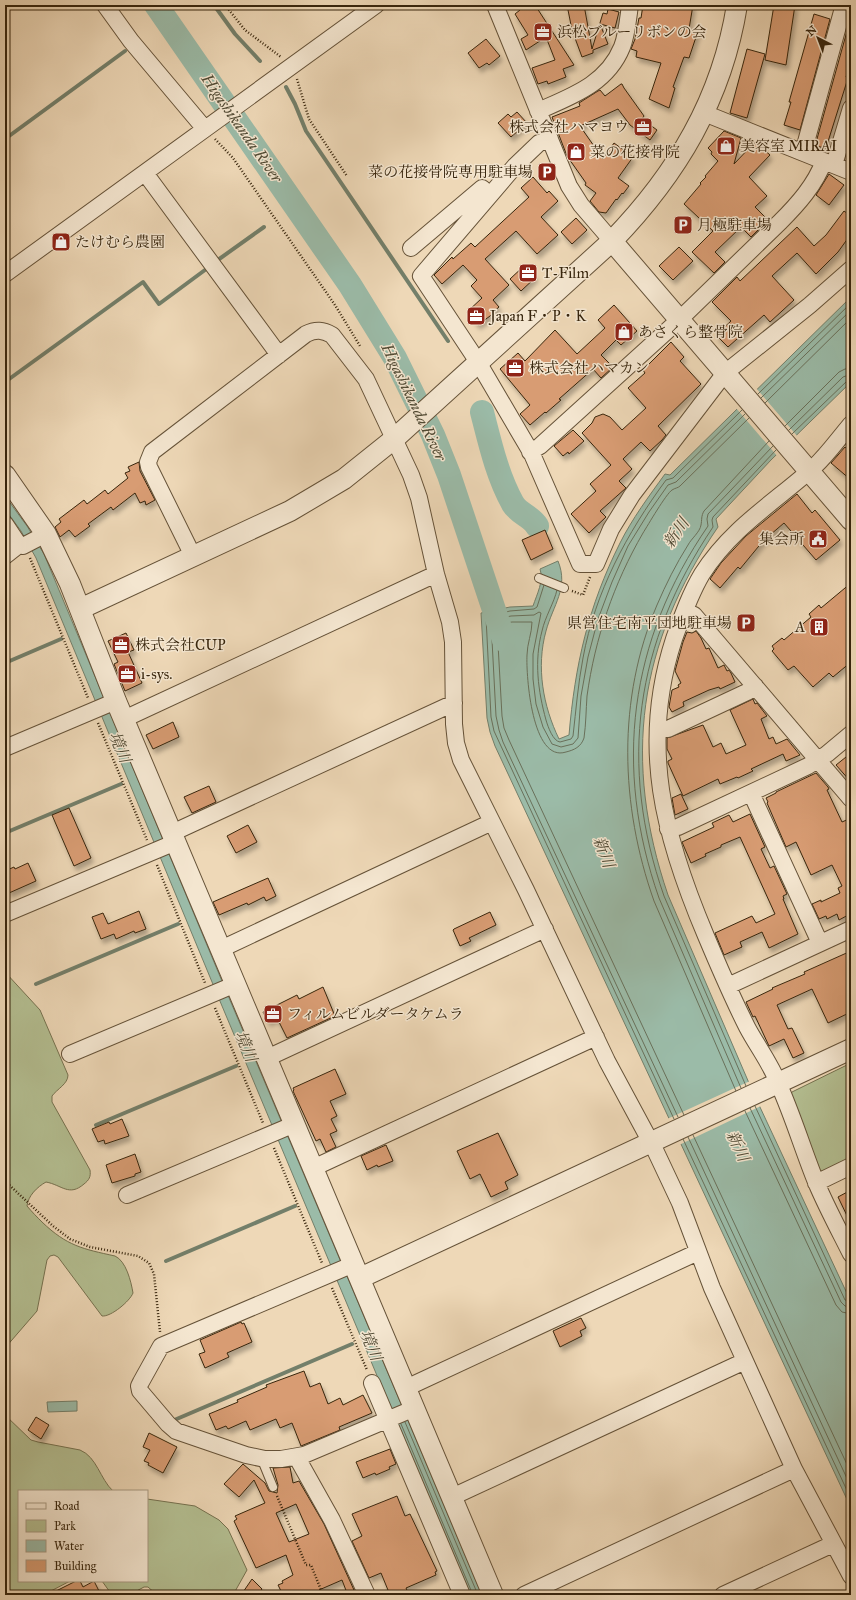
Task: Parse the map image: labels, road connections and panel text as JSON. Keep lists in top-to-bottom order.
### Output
{
  "water": ["Higashikanda River", "新川", "境川"],
  "places": {
    "office": [
      "浜松ブルーリボンの会",
      "株式会社ハマヨウ",
      "T-Film",
      "Japan F・P・K",
      "株式会社ハマカン",
      "株式会社CUP",
      "i-sys.",
      "フィルムビルダータケムラ"
    ],
    "shop": [
      "美容室 MIRAI",
      "菜の花接骨院",
      "たけむら農園",
      "あさくら整骨院"
    ],
    "parking": ["菜の花接骨院専用駐車場", "月極駐車場", "県営住宅南平団地駐車場"],
    "public building": ["集会所"],
    "building": ["A"]
  },
  "legend": [
    "Road",
    "Park",
    "Water",
    "Building"
  ],
  "north": "top left"
}
